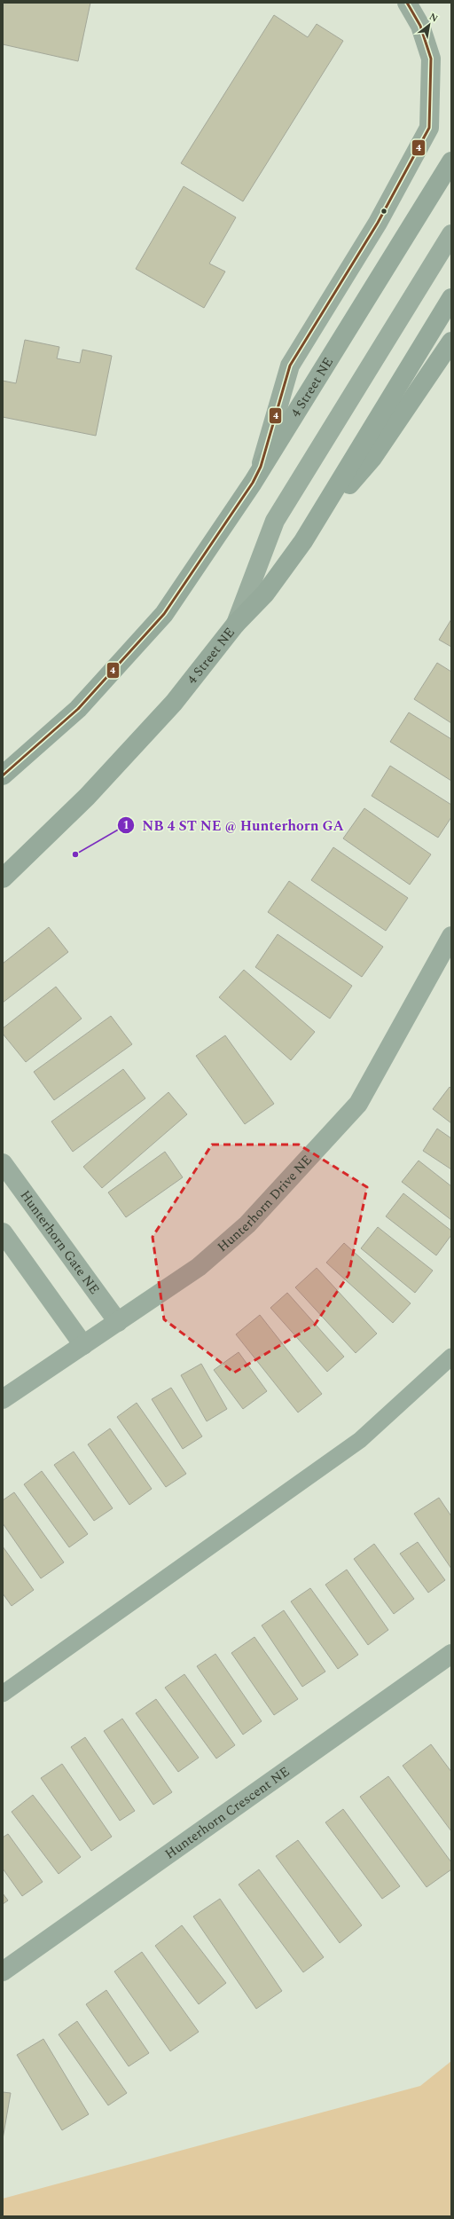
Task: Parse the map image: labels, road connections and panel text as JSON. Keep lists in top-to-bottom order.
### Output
{
  "streets": {
    "main road": ["4 Street NE"],
    "street": ["Hunterhorn Drive NE", "Hunterhorn Gate NE", "Hunterhorn Crescent NE"]
  },
  "crossings": [
    ["Hunterhorn Drive NE", "Hunterhorn Gate NE"]
  ],
  "places": ["NB 4 ST NE @ Hunterhorn GA"],
  "lines": ["transit line 4"],
  "north": "top right"
}
